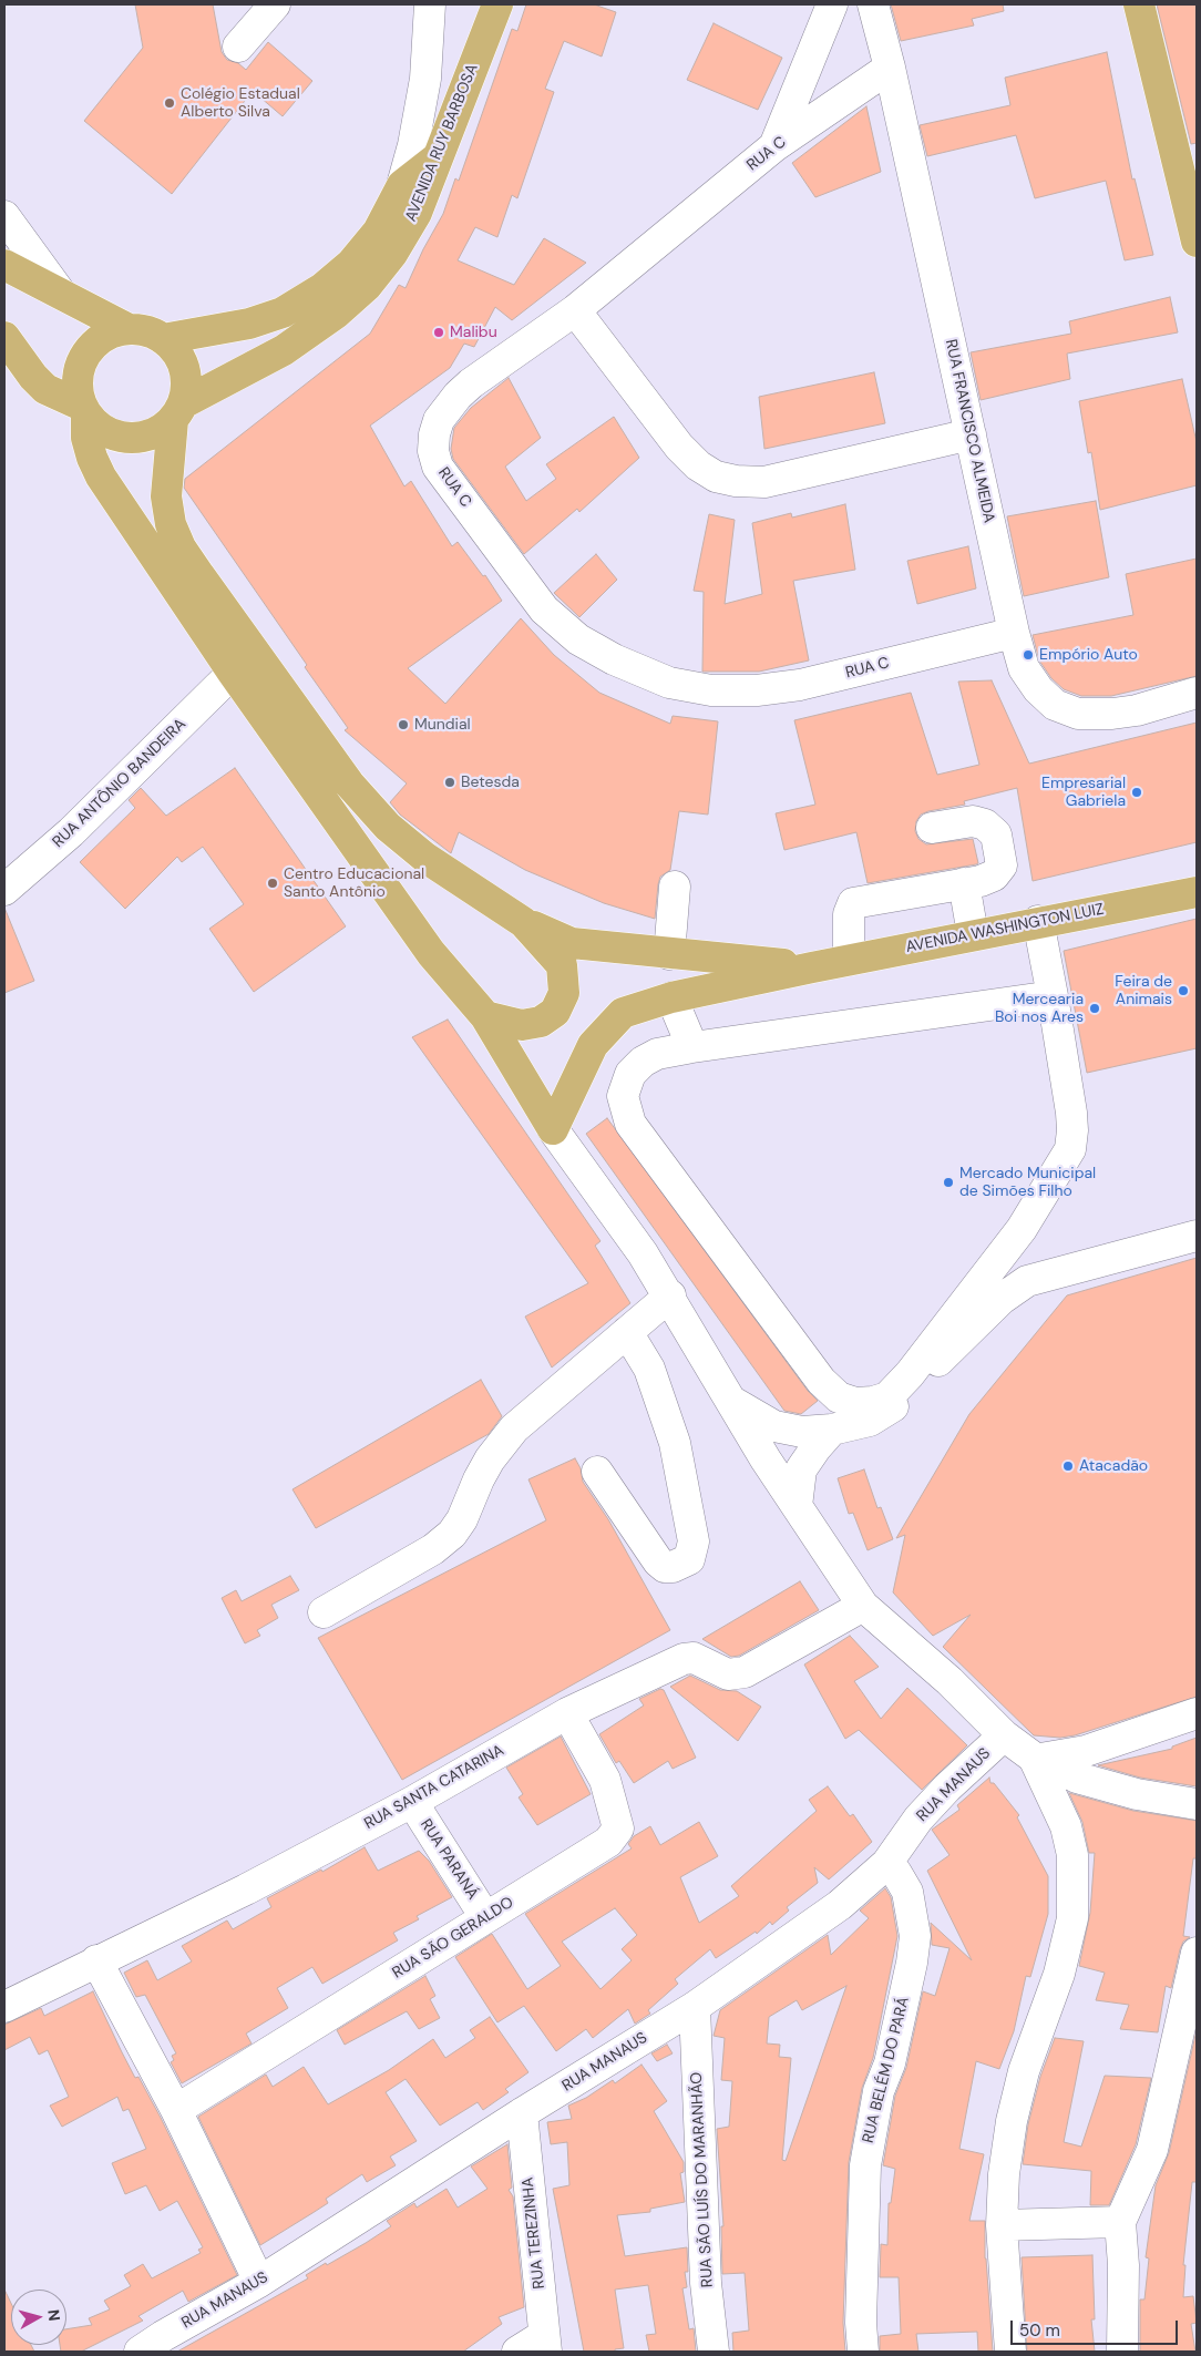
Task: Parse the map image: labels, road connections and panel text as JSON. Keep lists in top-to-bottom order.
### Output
{
  "streets": {
    "main road": ["AVENIDA RUY BARBOSA", "AVENIDA WASHINGTON LUIZ"],
    "street": [
      "RUA C",
      "RUA FRANCISCO ALMEIDA",
      "RUA ANTÔNIO BANDEIRA",
      "RUA MANAUS",
      "RUA SANTA CATARINA",
      "RUA PARANÁ",
      "RUA SÃO GERALDO",
      "RUA BELÉM DO PARÁ",
      "RUA SÃO LUÍS DO MARANHÃO",
      "RUA TEREZINHA"
    ]
  },
  "crossings": [
    ["RUA C", "RUA FRANCISCO ALMEIDA"],
    ["RUA MANAUS", "RUA BELÉM DO PARÁ"],
    ["RUA MANAUS", "RUA SÃO LUÍS DO MARANHÃO"],
    ["RUA MANAUS", "RUA TEREZINHA"],
    ["RUA SANTA CATARINA", "RUA PARANÁ"],
    ["RUA SANTA CATARINA", "RUA SÃO GERALDO"],
    ["RUA PARANÁ", "RUA SÃO GERALDO"]
  ],
  "places": [
    "Colégio Estadual Alberto Silva",
    "Malibu",
    "Empório Auto",
    "Mundial",
    "Betesda",
    "Empresarial Gabriela",
    "Centro Educacional Santo Antônio",
    "Feira de Animais",
    "Mercearia Boi nos Ares",
    "Mercado Municipal de Simões Filho",
    "Atacadão"
  ],
  "scale_bar": "50 m",
  "north": "right"
}
